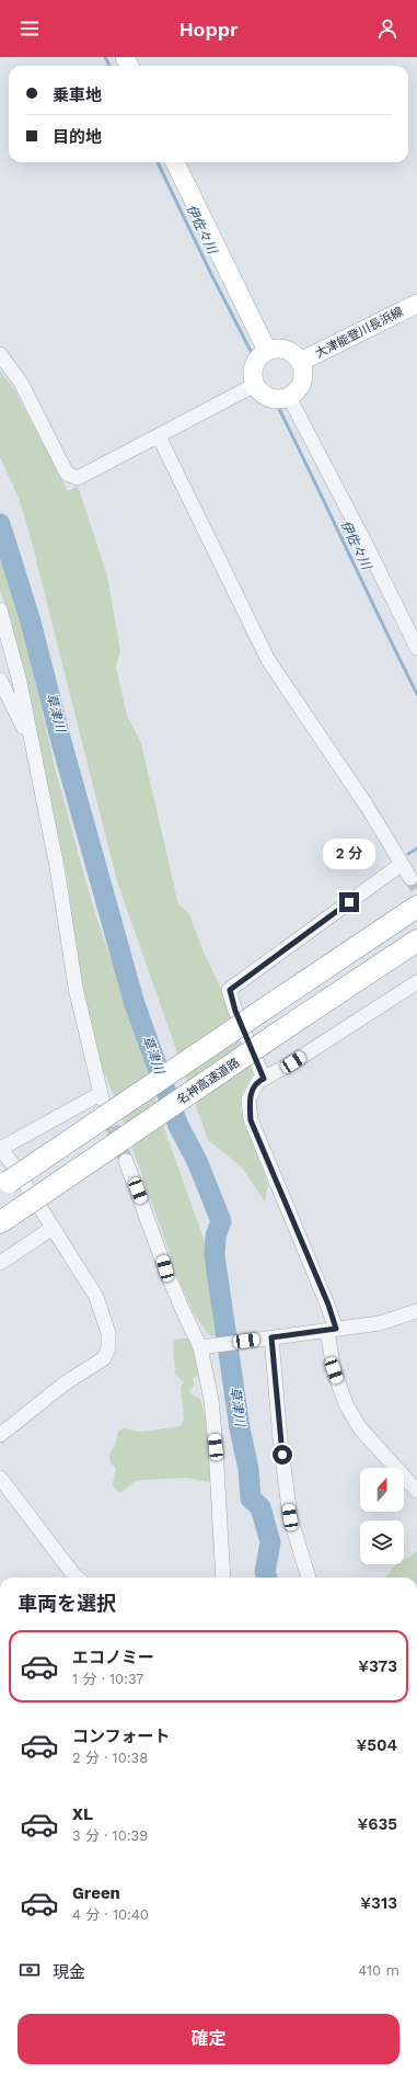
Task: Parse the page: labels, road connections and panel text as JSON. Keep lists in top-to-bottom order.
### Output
{
  "streets": {
    "highway": ["名神高速道路"],
    "main road": ["大津能登川長浜線"]
  },
  "water": ["伊佐々川", "草津川"],
  "north": "top",
  "page": {
    "header": "Hoppr",
    "banner": ["乗車地", "目的地"],
    "bubble": "2 分",
    "heading": "車両を選択",
    "list": [
      {
        "name": "エコノミー",
        "note": "1 分 · 10:37",
        "value": "¥373"
      },
      {
        "name": "コンフォート",
        "note": "2 分 · 10:38",
        "value": "¥504"
      },
      {
        "name": "XL",
        "note": "3 分 · 10:39",
        "value": "¥635"
      },
      {
        "name": "Green",
        "note": "4 分 · 10:40",
        "value": "¥313"
      }
    ],
    "pay": ["現金", "410 m"],
    "buttons": "確定"
  }
}
